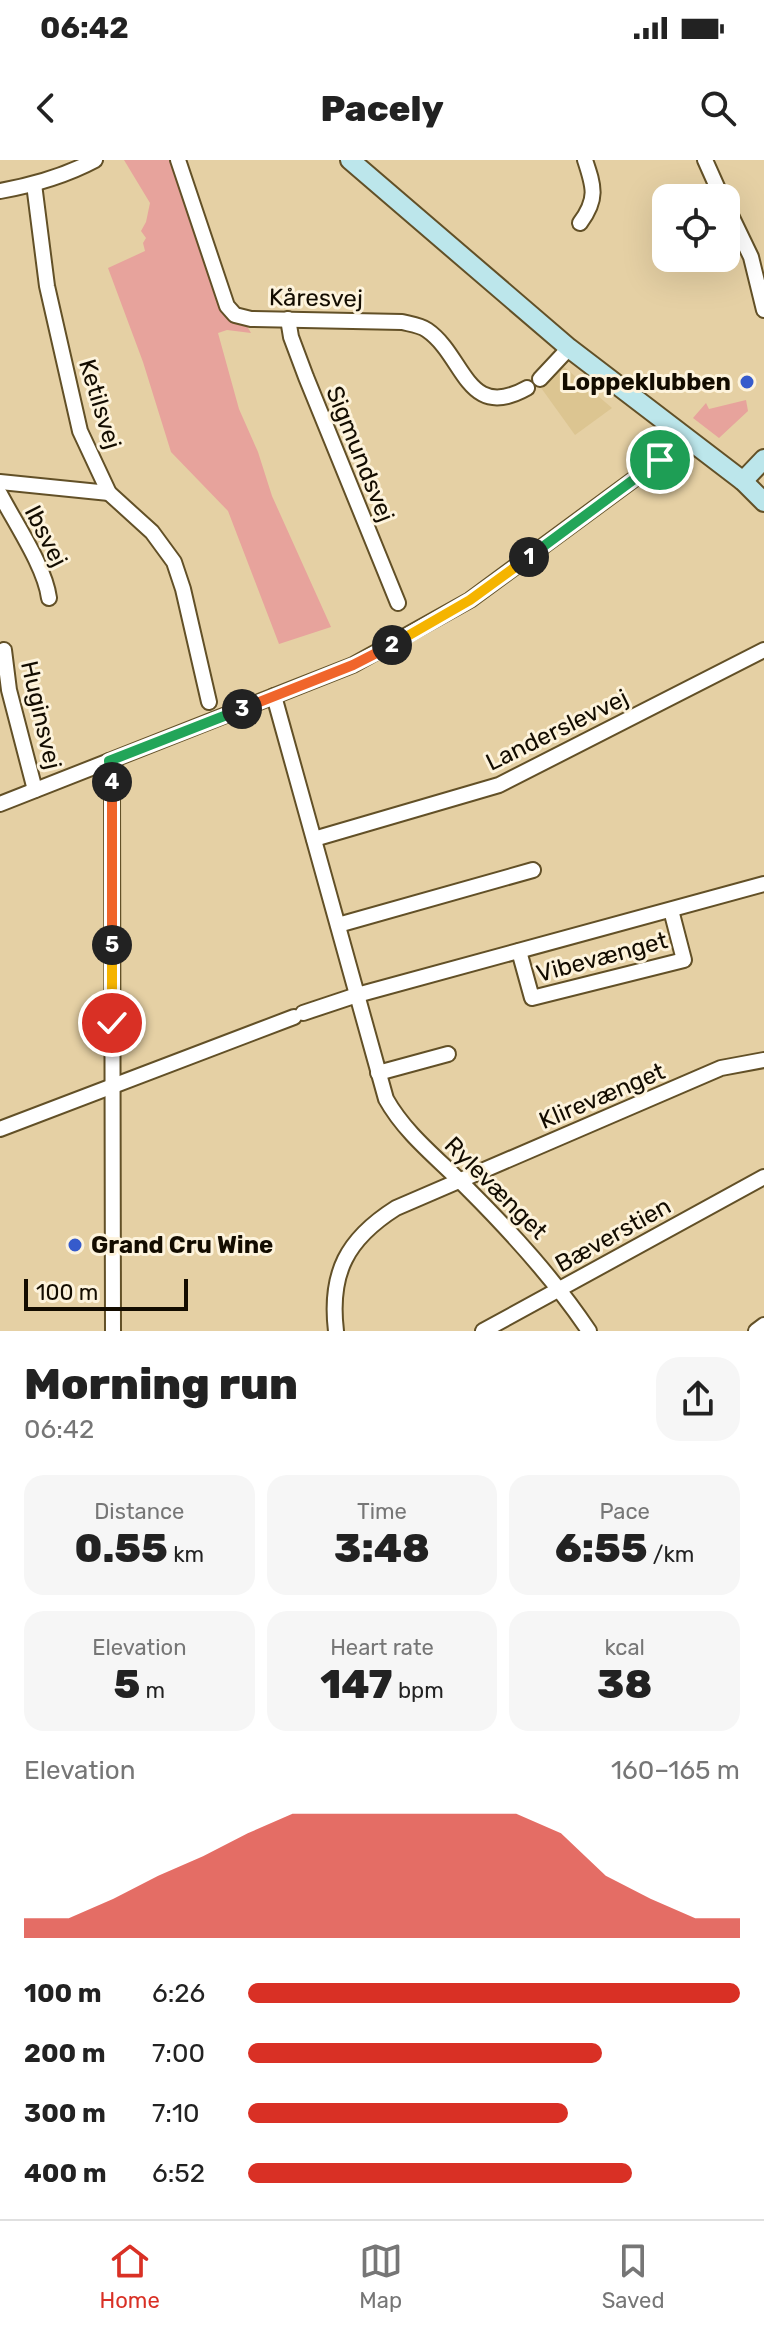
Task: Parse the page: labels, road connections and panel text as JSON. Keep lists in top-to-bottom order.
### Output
{
  "streets": {
    "street": [
      "Kåresvej",
      "Ketilsvej",
      "Sigmundsvej",
      "Ibsvej",
      "Huginsvej",
      "Landerslevvej",
      "Vibevænget",
      "Klirevænget",
      "Rylevænget",
      "Bæverstien"
    ]
  },
  "crossings": [
    ["Kåresvej", "Sigmundsvej"],
    ["Ketilsvej", "Ibsvej"],
    ["Landerslevvej", "Rylevænget"],
    ["Vibevænget", "Rylevænget"],
    ["Klirevænget", "Rylevænget"],
    ["Rylevænget", "Bæverstien"]
  ],
  "places": ["Loppeklubben", "Grand Cru Wine"],
  "scale_bar": "100 m",
  "page": {
    "status": "06:42",
    "header": "Pacely",
    "pins": [
      "1",
      "2",
      "3",
      "4",
      "5"
    ],
    "scale": "100 m",
    "heading": ["Morning run", "06:42"],
    "stats": [
      ["Distance", "0.55 km"],
      ["Time", "3:48"],
      ["Pace", "6:55 /km"],
      ["Elevation", "5 m"],
      ["Heart rate", "147 bpm"],
      ["kcal", "38"]
    ],
    "chart": ["Elevation", "160–165 m"],
    "list": [
      {
        "name": "100 m",
        "note": "6:26"
      },
      {
        "name": "200 m",
        "note": "7:00"
      },
      {
        "name": "300 m",
        "note": "7:10"
      },
      {
        "name": "400 m",
        "note": "6:52"
      }
    ],
    "tabs": ["Home", "Map", "Saved"]
  }
}
